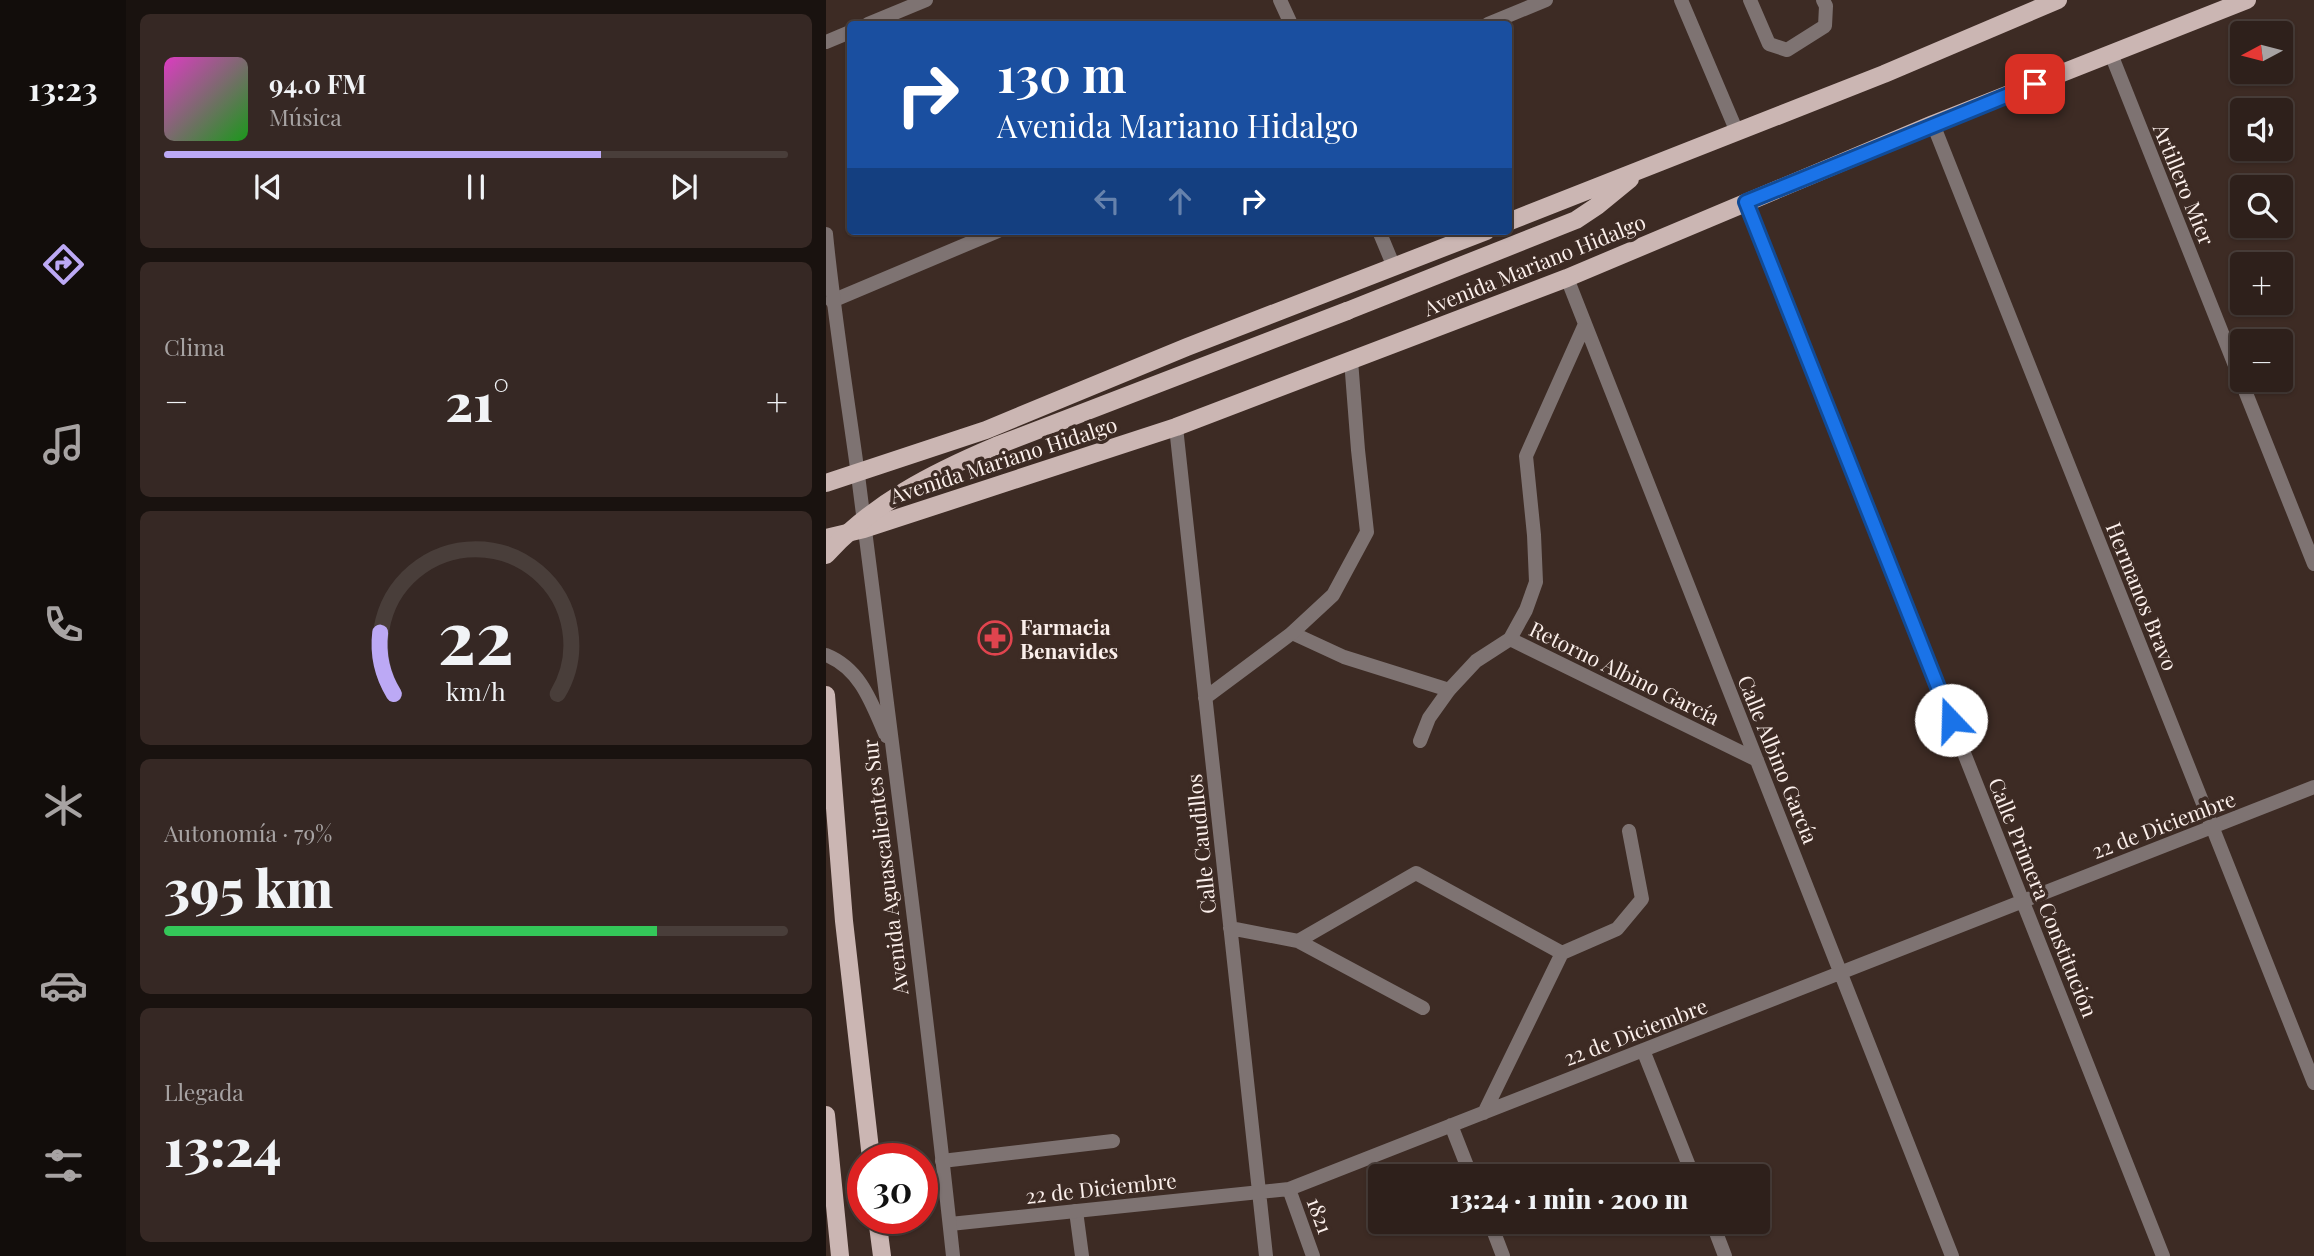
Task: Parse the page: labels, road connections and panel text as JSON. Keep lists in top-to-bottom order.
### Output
{
  "streets": {
    "main road": ["Avenida Mariano Hidalgo", "Avenida Aguascalientes Sur"],
    "street": [
      "Artillero Mier",
      "Hermanos Bravo",
      "Retorno Albino García",
      "Calle Albino García",
      "22 de Diciembre",
      "Calle Caudillos",
      "Calle Primera Constitución",
      "1821"
    ]
  },
  "crossings": [
    ["Artillero Mier", "Avenida Mariano Hidalgo"],
    ["Avenida Mariano Hidalgo", "Hermanos Bravo"],
    ["Avenida Mariano Hidalgo", "Calle Albino García"],
    ["Avenida Mariano Hidalgo", "Calle Caudillos"],
    ["Avenida Mariano Hidalgo", "Avenida Aguascalientes Sur"],
    ["Avenida Mariano Hidalgo", "Calle Primera Constitución"],
    ["Hermanos Bravo", "22 de Diciembre"],
    ["Retorno Albino García", "Calle Albino García"],
    ["Calle Albino García", "22 de Diciembre"],
    ["22 de Diciembre", "Calle Caudillos"],
    ["22 de Diciembre", "Avenida Aguascalientes Sur"],
    ["22 de Diciembre", "Calle Primera Constitución"],
    ["22 de Diciembre", "1821"]
  ],
  "places": {
    "pharmacy": ["Farmacia Benavides"]
  },
  "north": "left",
  "page": {
    "tabs": "13:23",
    "map_buttons": ["+", "−"],
    "turn": ["130 m", "Avenida Mariano Hidalgo"],
    "song": ["94.0 FM", "Música"],
    "tile": [
      "Clima",
      ["Autonomía · 79%", "395 km"],
      ["Llegada", "13:24"]
    ],
    "heat": ["−", "21°", "+"],
    "limit": "30",
    "trip": "13:24 · 1 min · 200 m",
    "gauge": ["22", "km/h"]
  }
}
